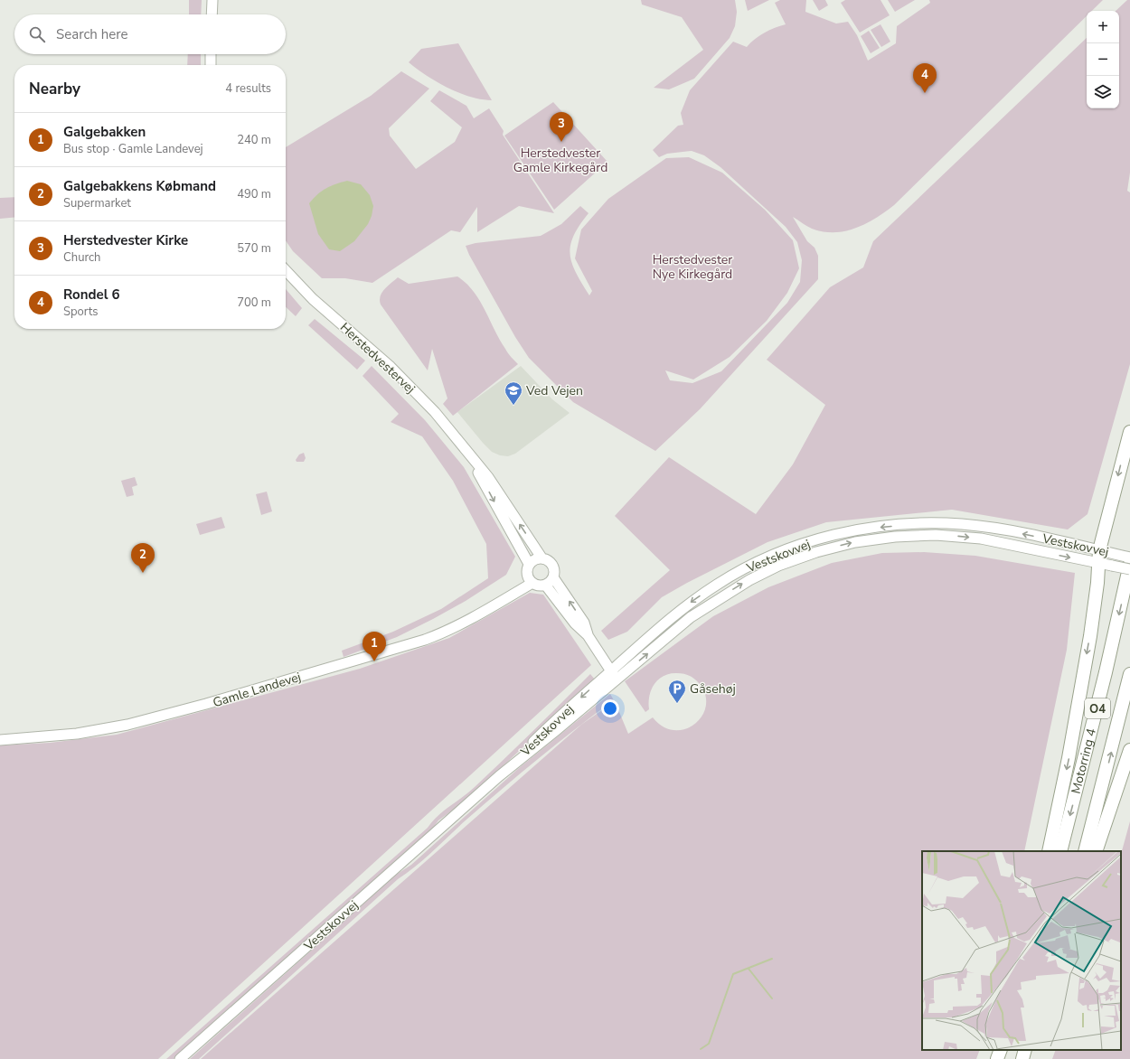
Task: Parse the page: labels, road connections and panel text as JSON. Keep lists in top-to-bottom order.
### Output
{
  "streets": {
    "highway": ["O4", "Motorring 4"],
    "street": ["Herstedvestervej", "Vestskovvej", "Gamle Landevej"]
  },
  "crossings": [
    ["Herstedvestervej", "Gamle Landevej"],
    ["Vestskovvej", "O4"]
  ],
  "parks": ["Herstedvester Gamle Kirkegård", "Herstedvester Nye Kirkegård"],
  "places": {
    "school or university": ["Ved Vejen"],
    "parking": ["Gåsehøj"]
  },
  "page": {
    "map_buttons": ["+", "−"],
    "search": "Search here",
    "pins": [
      "4",
      "3",
      "2",
      "1"
    ],
    "heading": ["Nearby", "4 results"],
    "list": [
      {
        "mark": "1",
        "name": "Galgebakken",
        "note": "Bus stop · Gamle Landevej",
        "value": "240 m"
      },
      {
        "mark": "2",
        "name": "Galgebakkens Købmand",
        "note": "Supermarket",
        "value": "490 m"
      },
      {
        "mark": "3",
        "name": "Herstedvester Kirke",
        "note": "Church",
        "value": "570 m"
      },
      {
        "mark": "4",
        "name": "Rondel 6",
        "note": "Sports",
        "value": "700 m"
      }
    ]
  }
}
